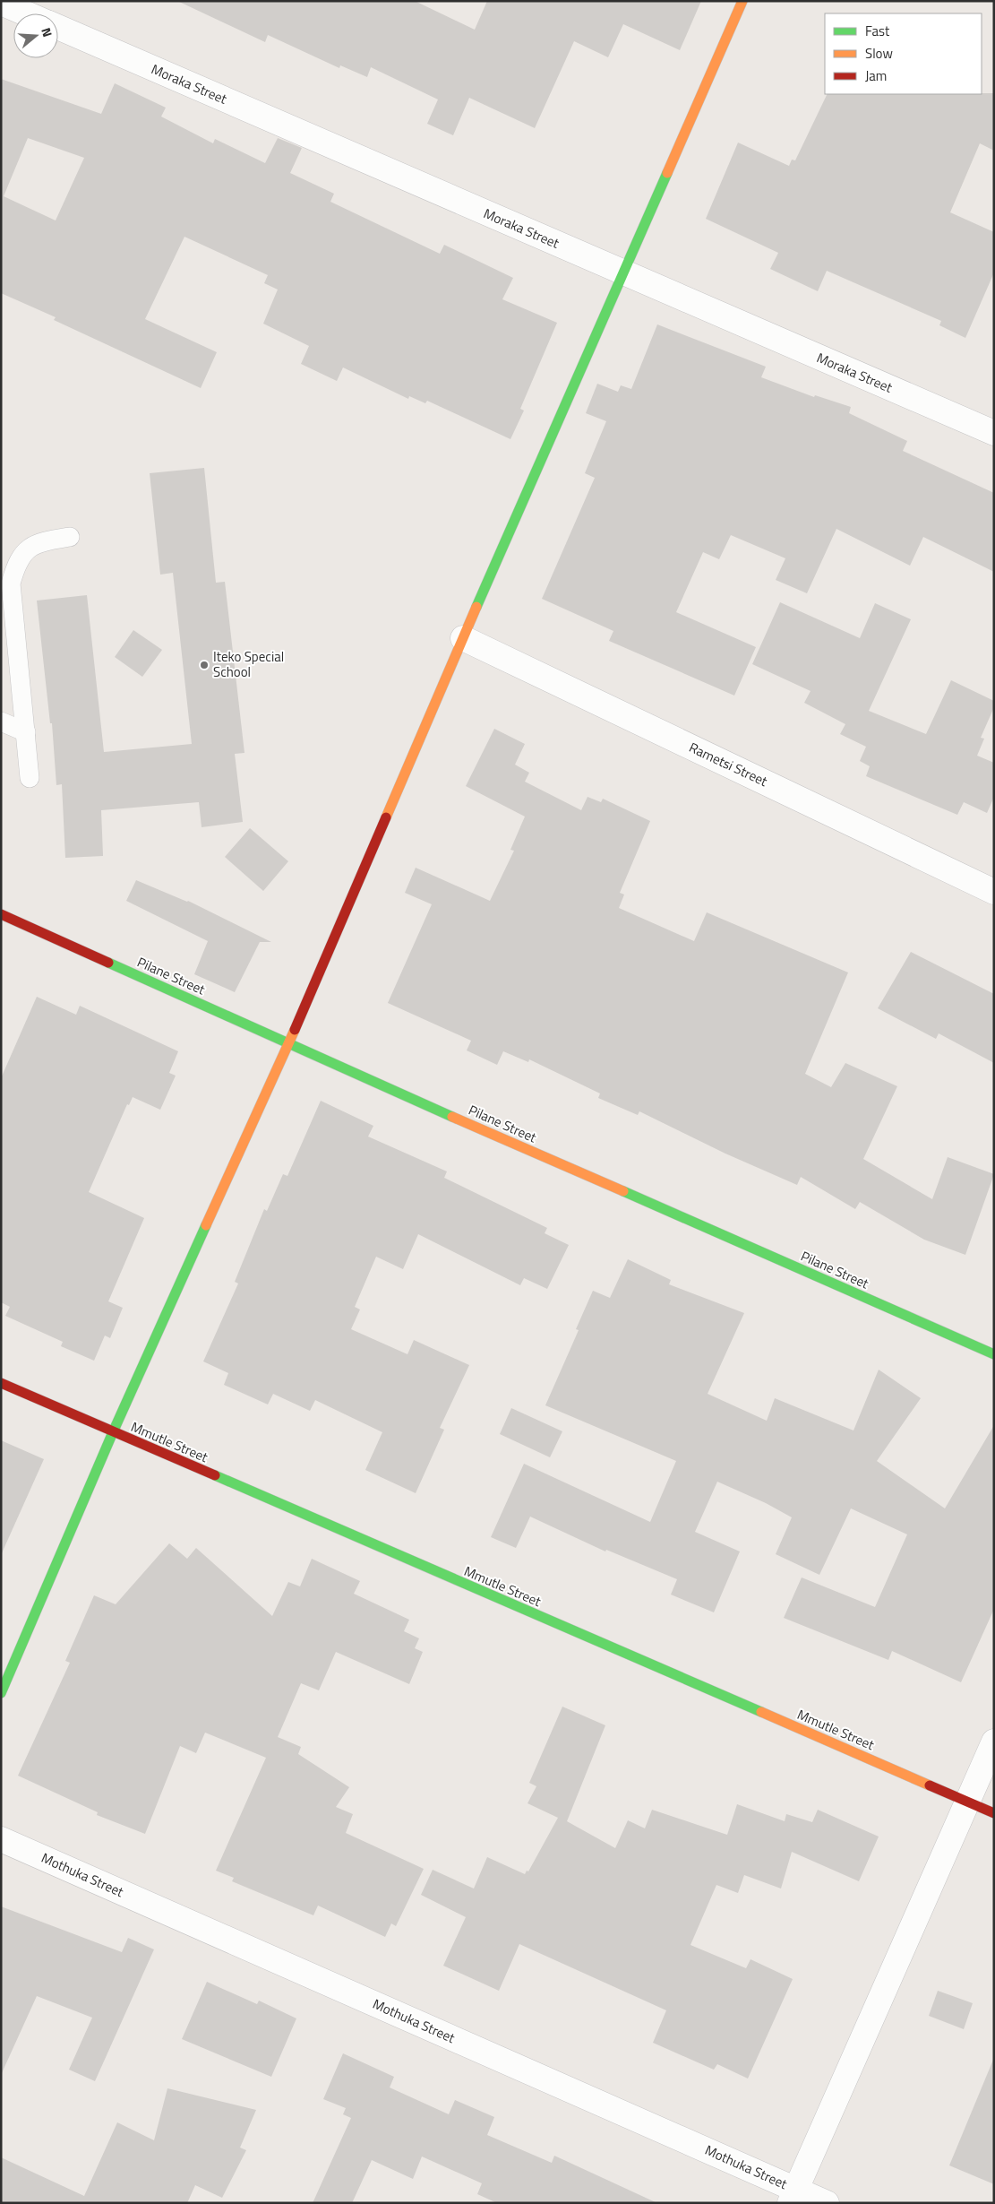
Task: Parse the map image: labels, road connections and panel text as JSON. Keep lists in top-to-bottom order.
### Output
{
  "streets": {
    "street": [
      "Moraka Street",
      "Rametsi Street",
      "Pilane Street",
      "Mmutle Street",
      "Mothuka Street"
    ]
  },
  "places": ["Iteko Special School"],
  "legend": ["Fast", "Slow", "Jam"],
  "north": "right"
}
